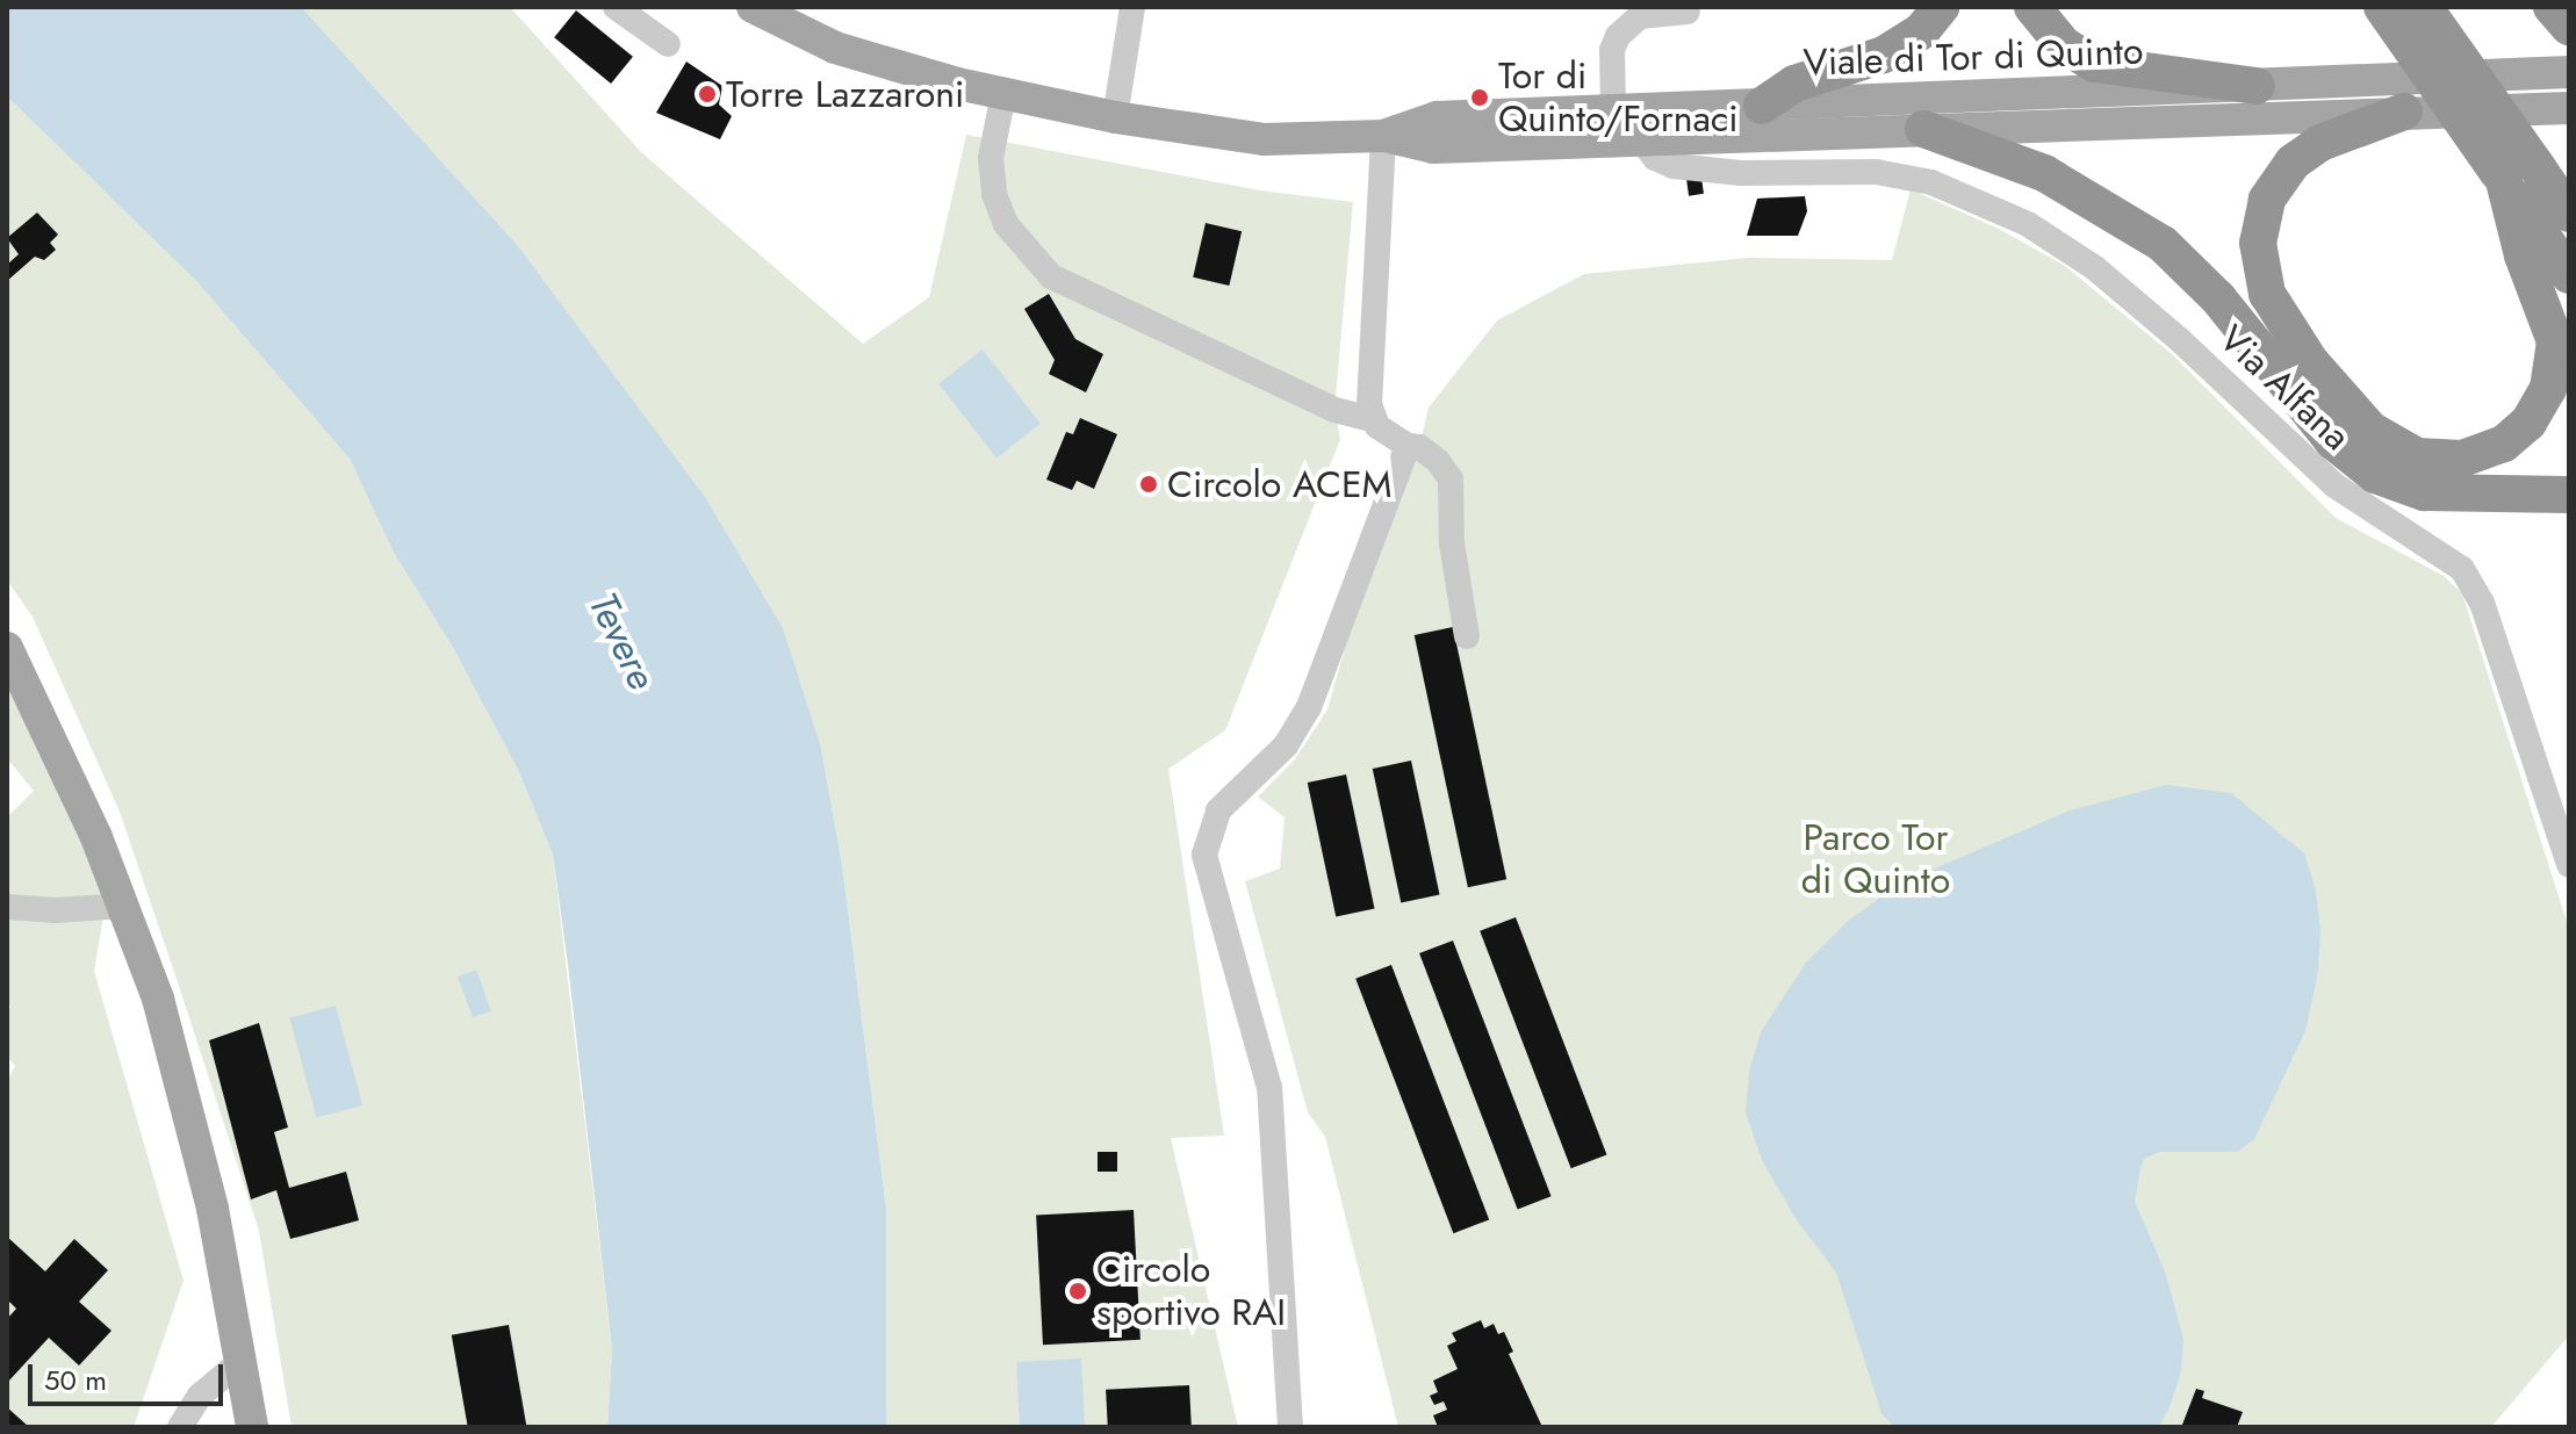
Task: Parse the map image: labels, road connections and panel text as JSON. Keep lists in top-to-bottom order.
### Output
{
  "streets": {
    "main road": ["Viale di Tor di Quinto"],
    "street": ["Via Alfana"]
  },
  "crossings": [
    ["Viale di Tor di Quinto", "Via Alfana"]
  ],
  "water": ["Tevere"],
  "parks": ["Parco Tor di Quinto"],
  "places": [
    "Torre Lazzaroni",
    "Tor di Quinto/Fornaci",
    "Circolo ACEM",
    "Circolo sportivo RAI"
  ],
  "scale_bar": "50 m"
}
